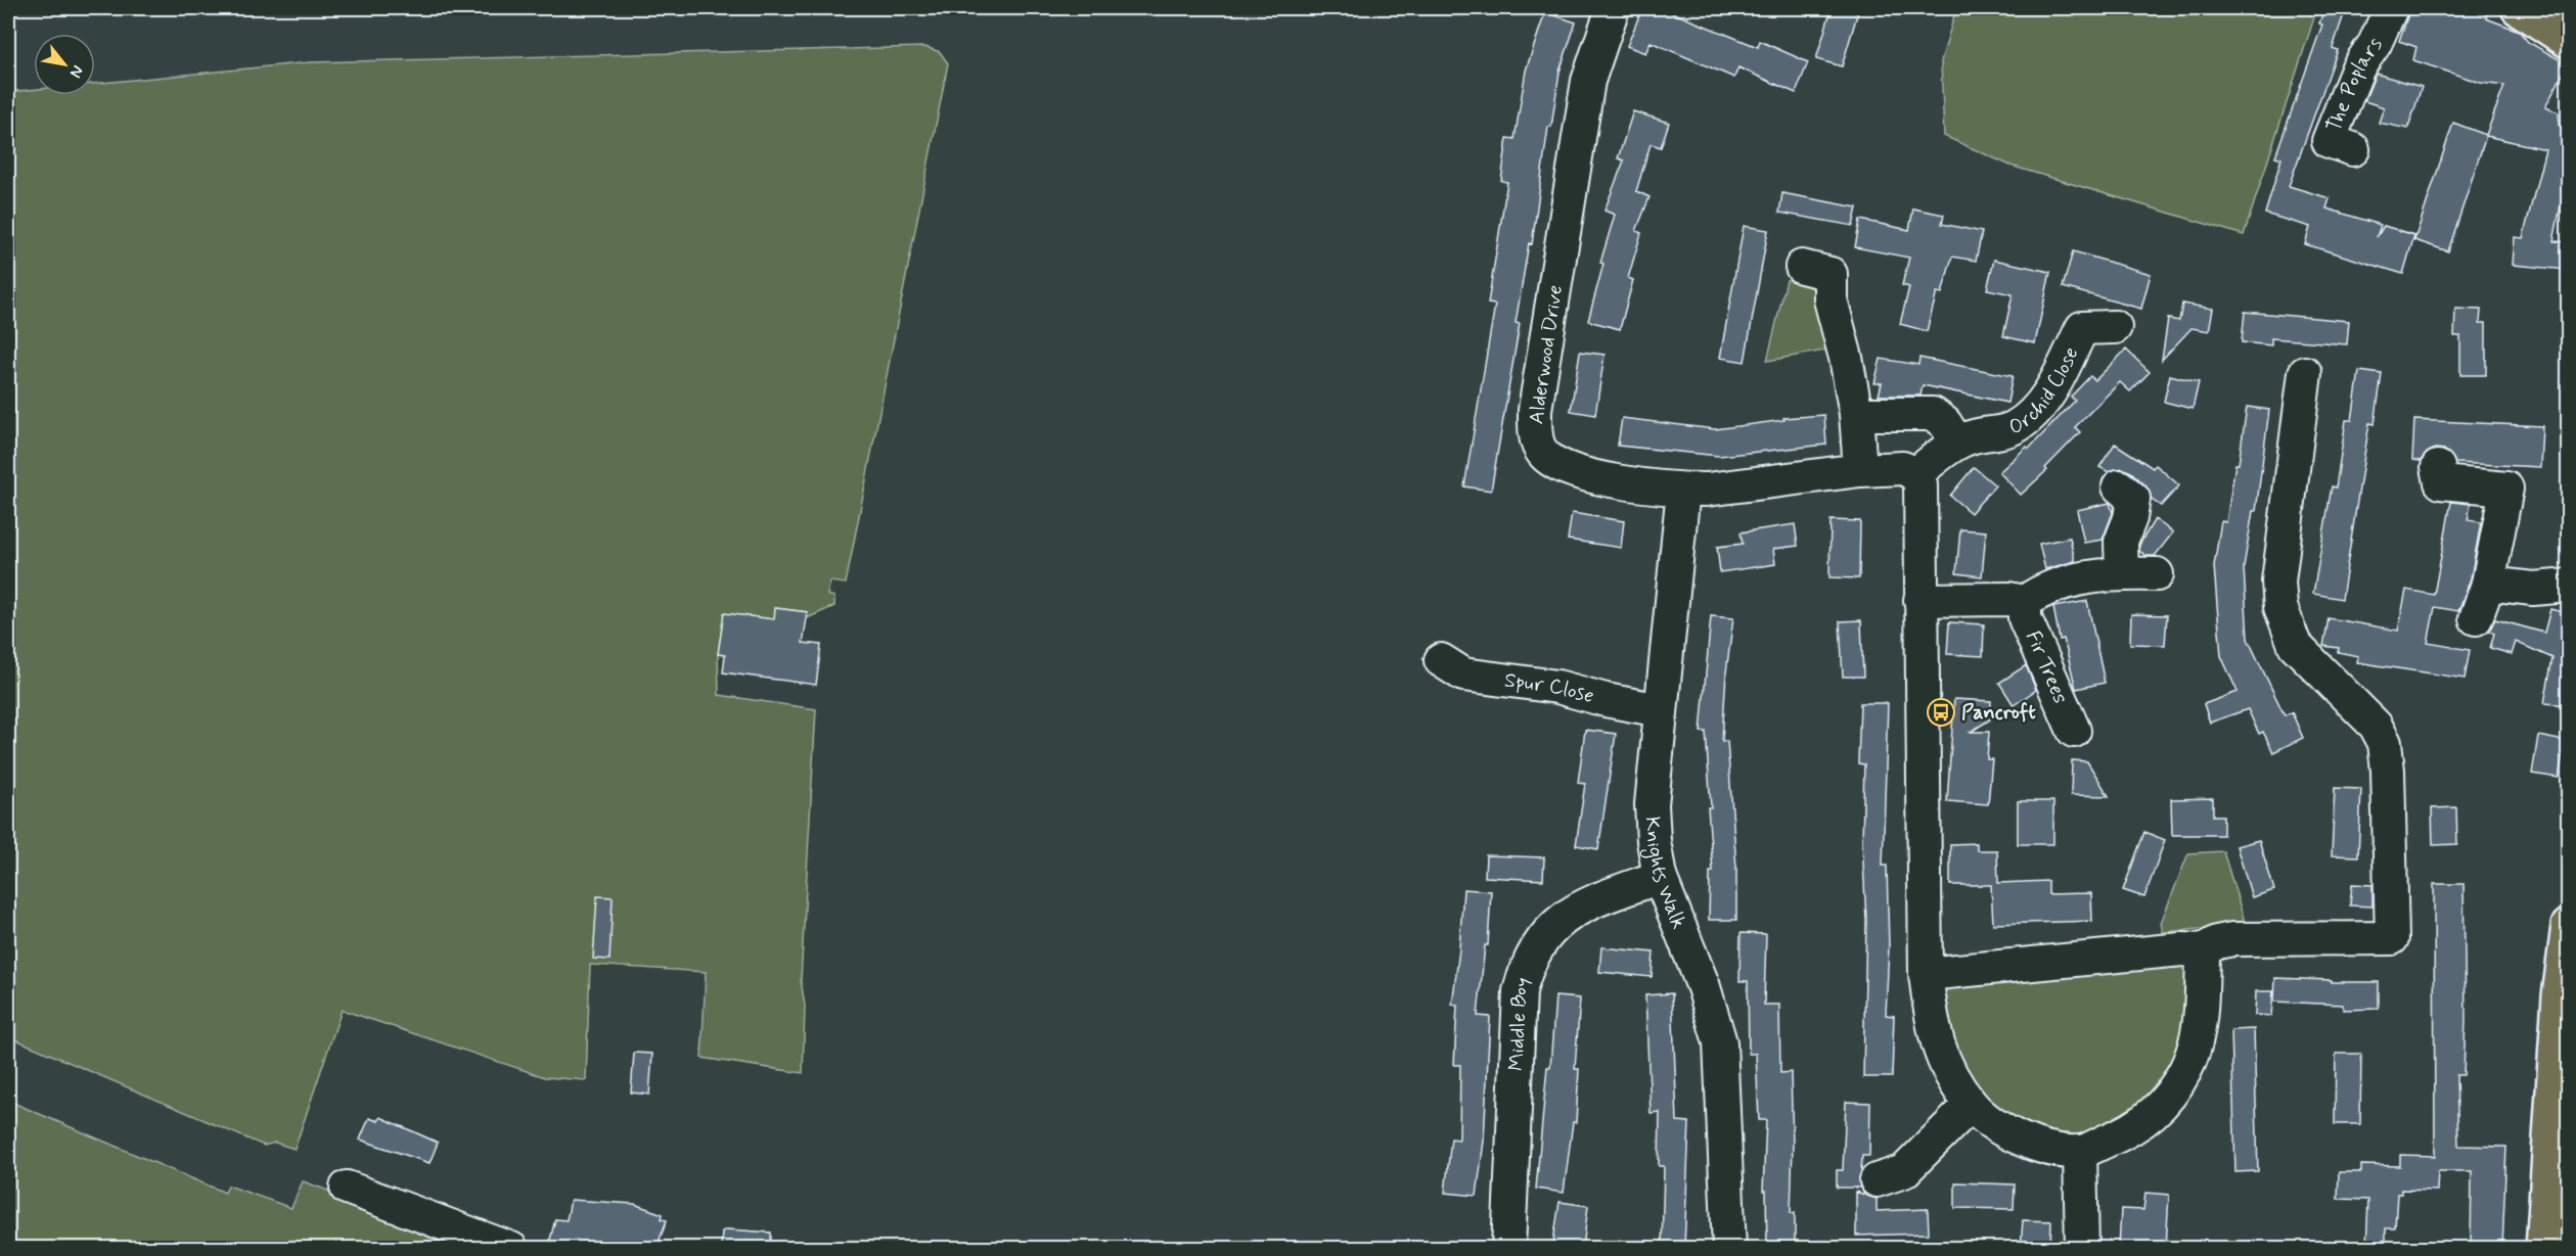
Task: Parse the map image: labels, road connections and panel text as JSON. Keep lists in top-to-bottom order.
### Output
{
  "streets": {
    "street": [
      "The Poplars",
      "Alderwood Drive",
      "Orchid Close",
      "Fir Trees",
      "Spur Close",
      "Knights Walk",
      "Middle Boy"
    ]
  },
  "crossings": [
    ["Alderwood Drive", "Knights Walk"],
    ["Spur Close", "Knights Walk"],
    ["Knights Walk", "Middle Boy"]
  ],
  "places": {
    "bus stop": ["Pancroft"]
  },
  "north": "bottom right"
}
